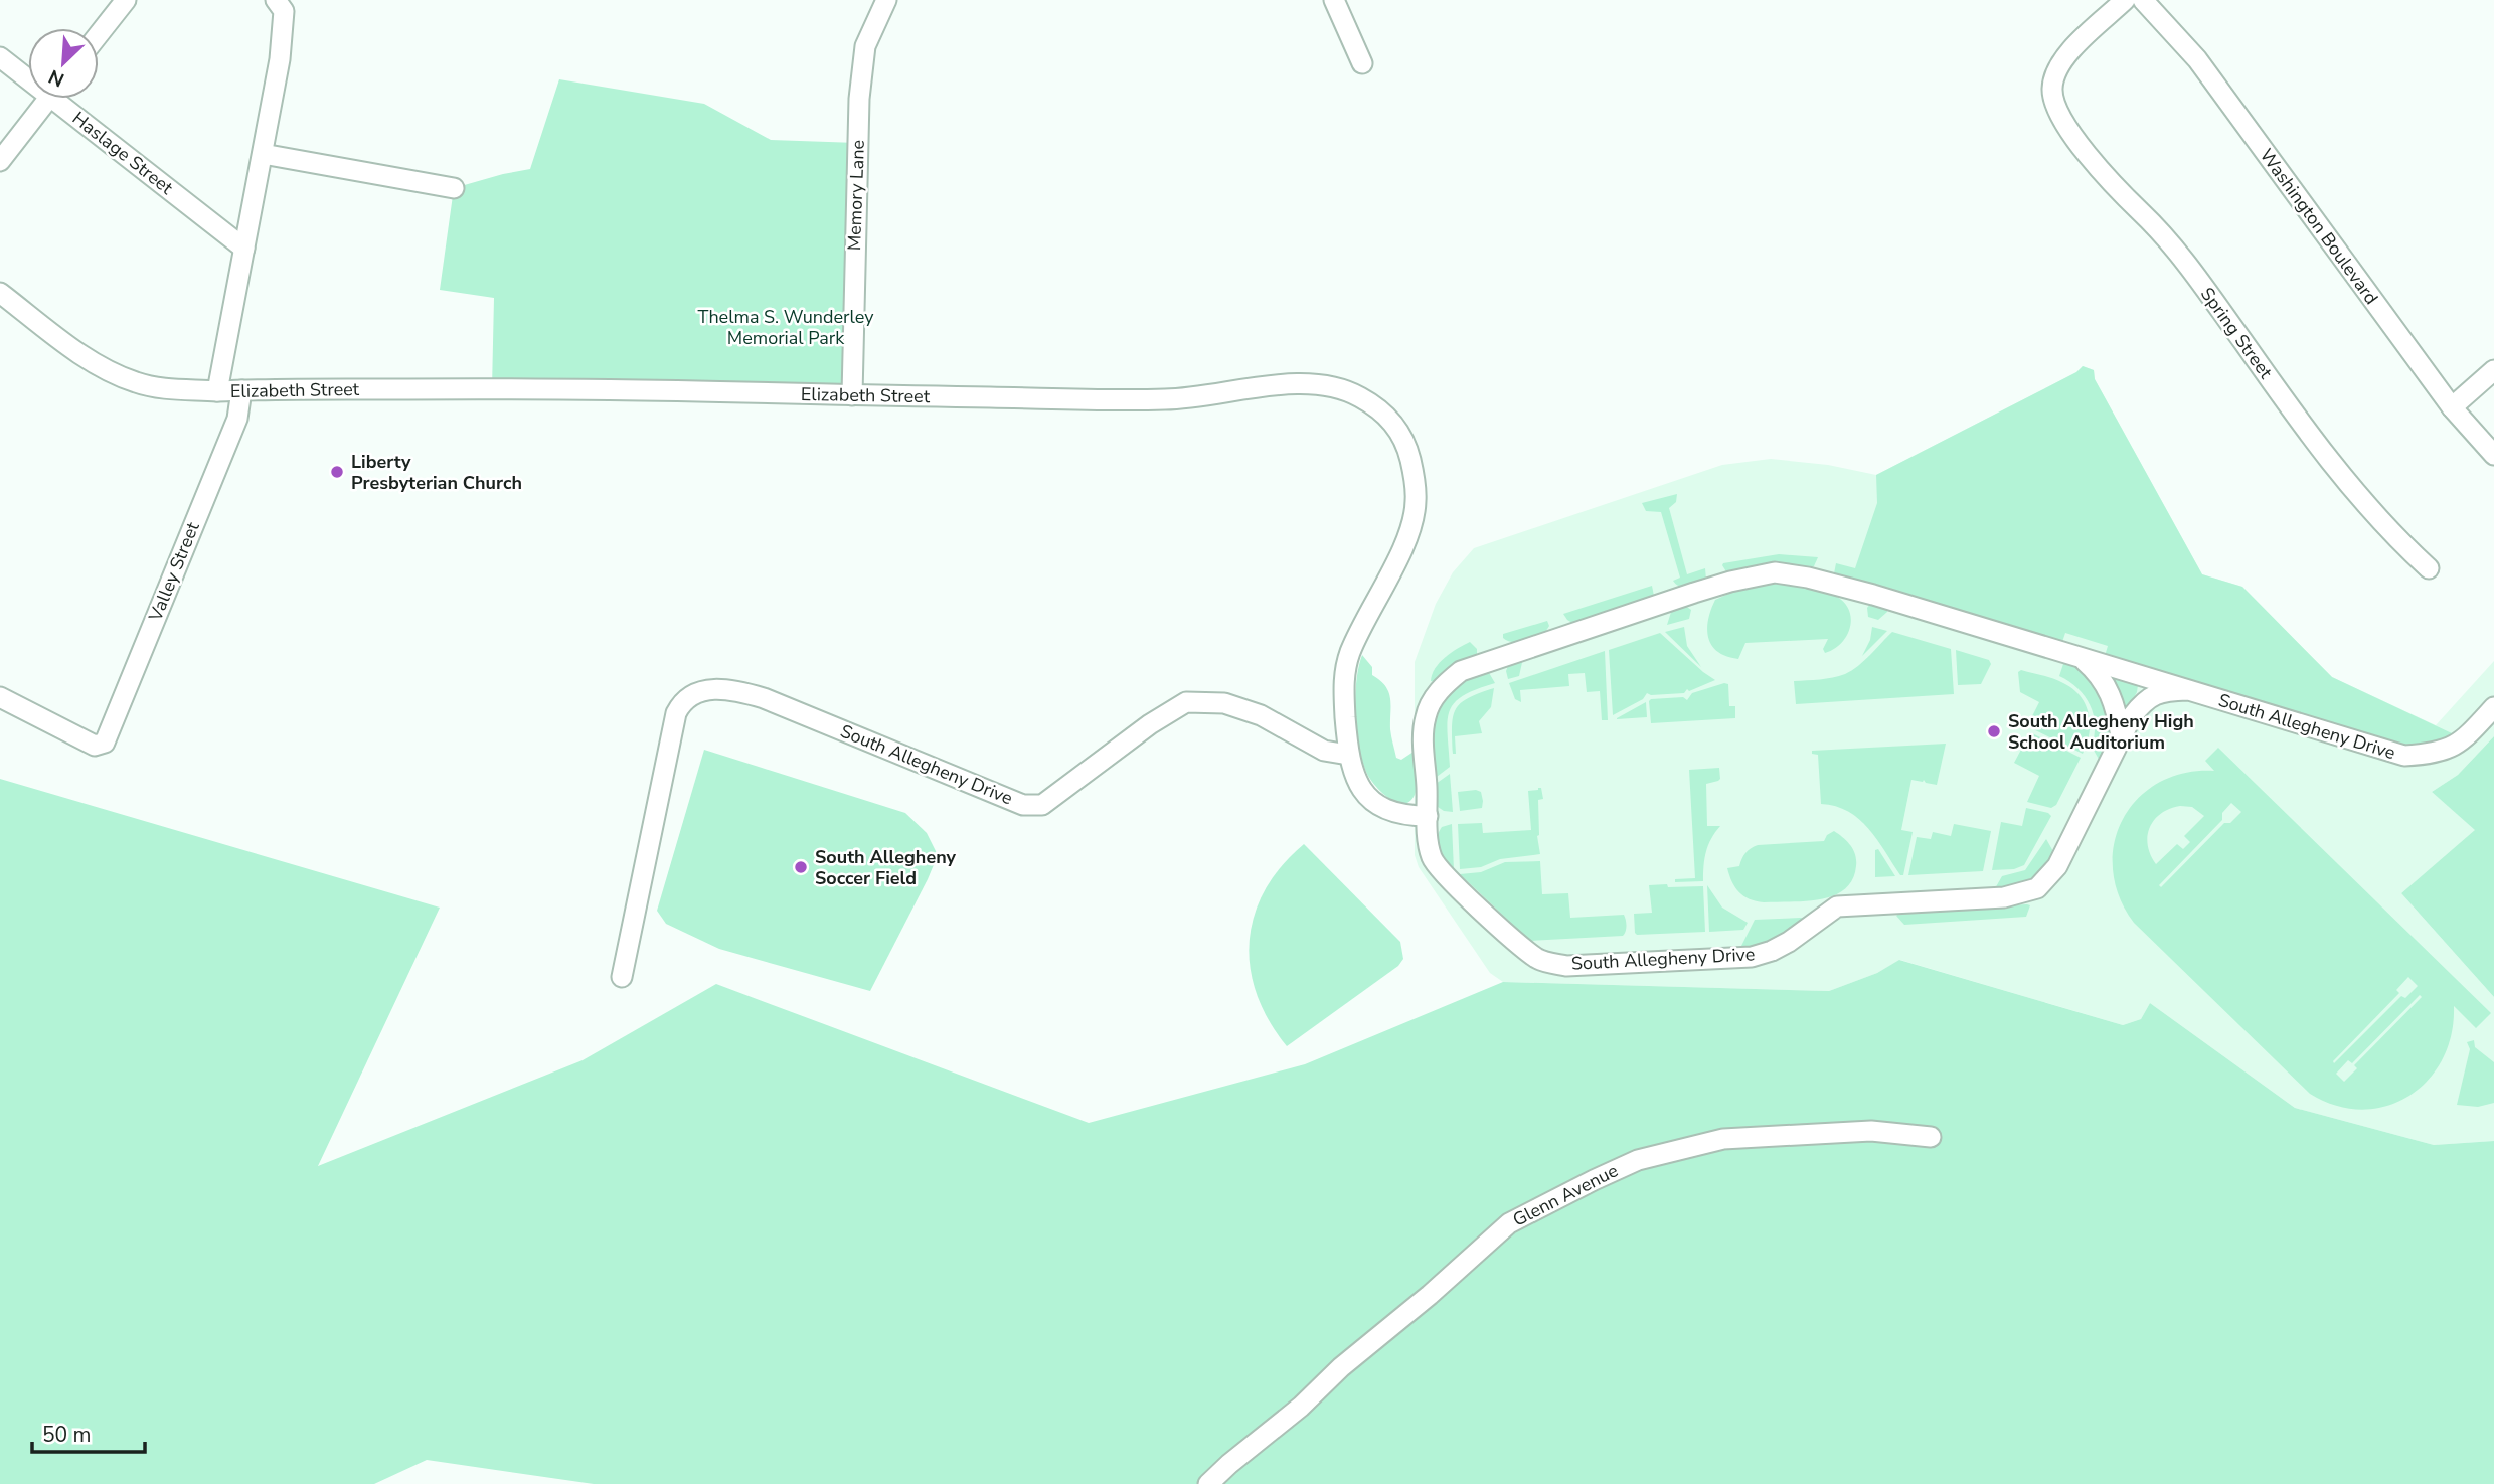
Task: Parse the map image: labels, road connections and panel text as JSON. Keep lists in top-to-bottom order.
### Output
{
  "streets": {
    "street": [
      "Haslage Street",
      "Memory Lane",
      "Washington Boulevard",
      "Spring Street",
      "Elizabeth Street",
      "Valley Street",
      "South Allegheny Drive",
      "Glenn Avenue"
    ]
  },
  "crossings": [
    ["Memory Lane", "Elizabeth Street"],
    ["Elizabeth Street", "Valley Street"],
    ["Elizabeth Street", "South Allegheny Drive"]
  ],
  "parks": ["Thelma S. Wunderley Memorial Park"],
  "places": ["Liberty Presbyterian Church", "South Allegheny High School Auditorium", "South Allegheny Soccer Field"],
  "scale_bar": "50 m",
  "north": "bottom left"
}
